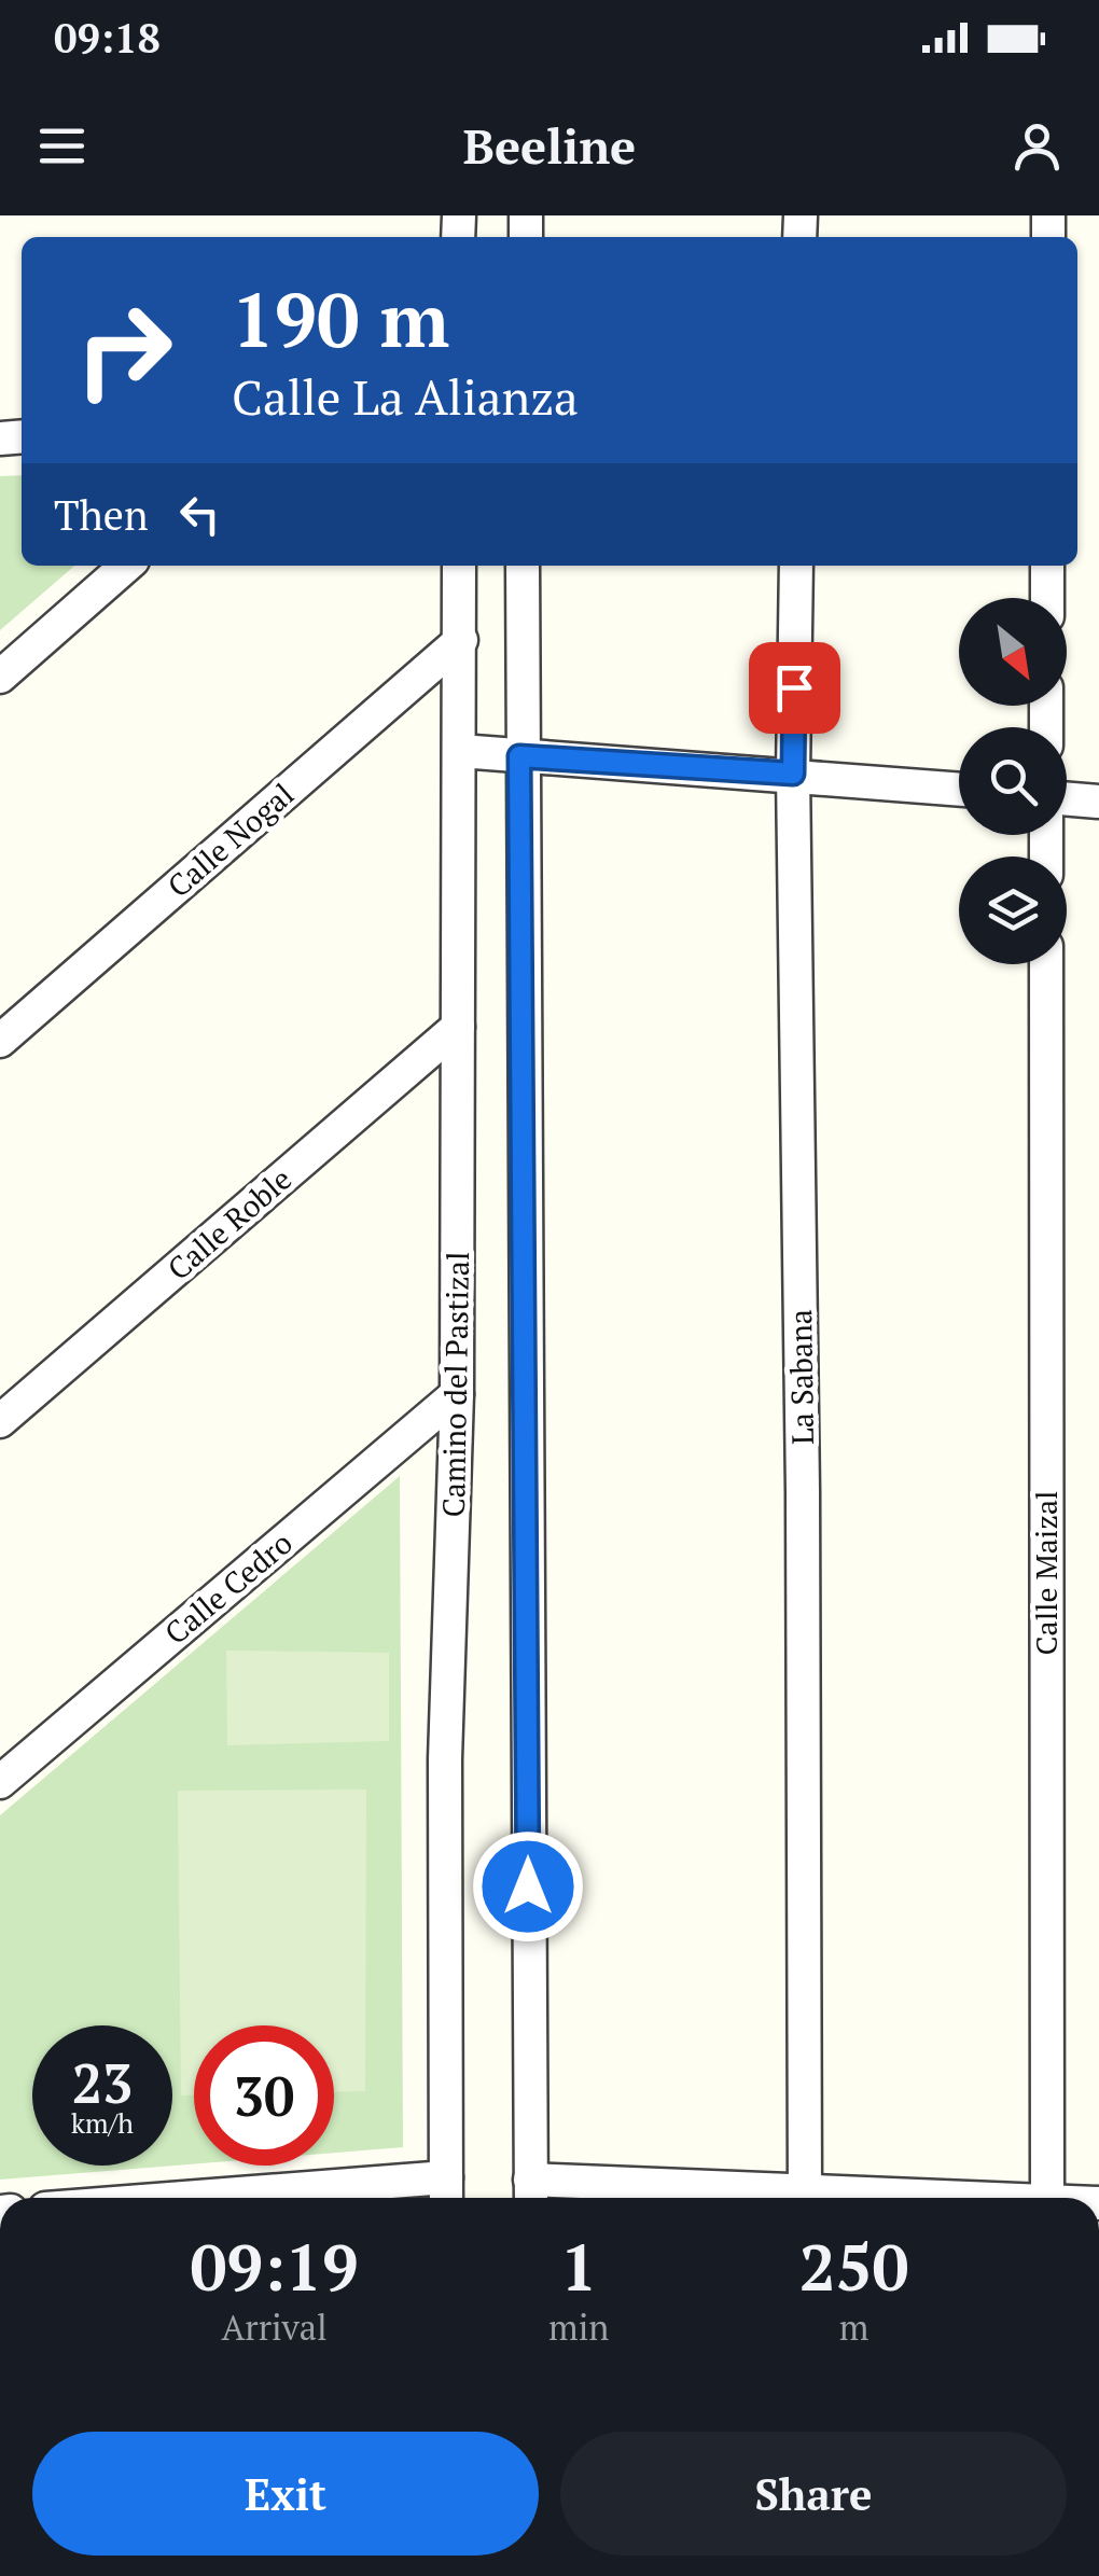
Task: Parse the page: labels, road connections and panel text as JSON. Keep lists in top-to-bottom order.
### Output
{
  "streets": {
    "street": [
      "Calle Nogal",
      "Calle Roble",
      "La Sabana",
      "Camino del Pastizal",
      "Calle Maizal",
      "Calle Cedro"
    ]
  },
  "crossings": [
    ["Calle Nogal", "Camino del Pastizal"],
    ["Calle Roble", "Camino del Pastizal"],
    ["Camino del Pastizal", "Calle Cedro"]
  ],
  "north": "bottom right",
  "page": {
    "status": "09:18",
    "header": "Beeline",
    "turn": ["190 m", "Calle La Alianza"],
    "then": "Then",
    "speed": "23 km/h",
    "limit": "30",
    "eta": [
      "09:19",
      "Arrival",
      "1",
      "min",
      "250",
      "m"
    ],
    "buttons": ["Exit", "Share"]
  }
}
